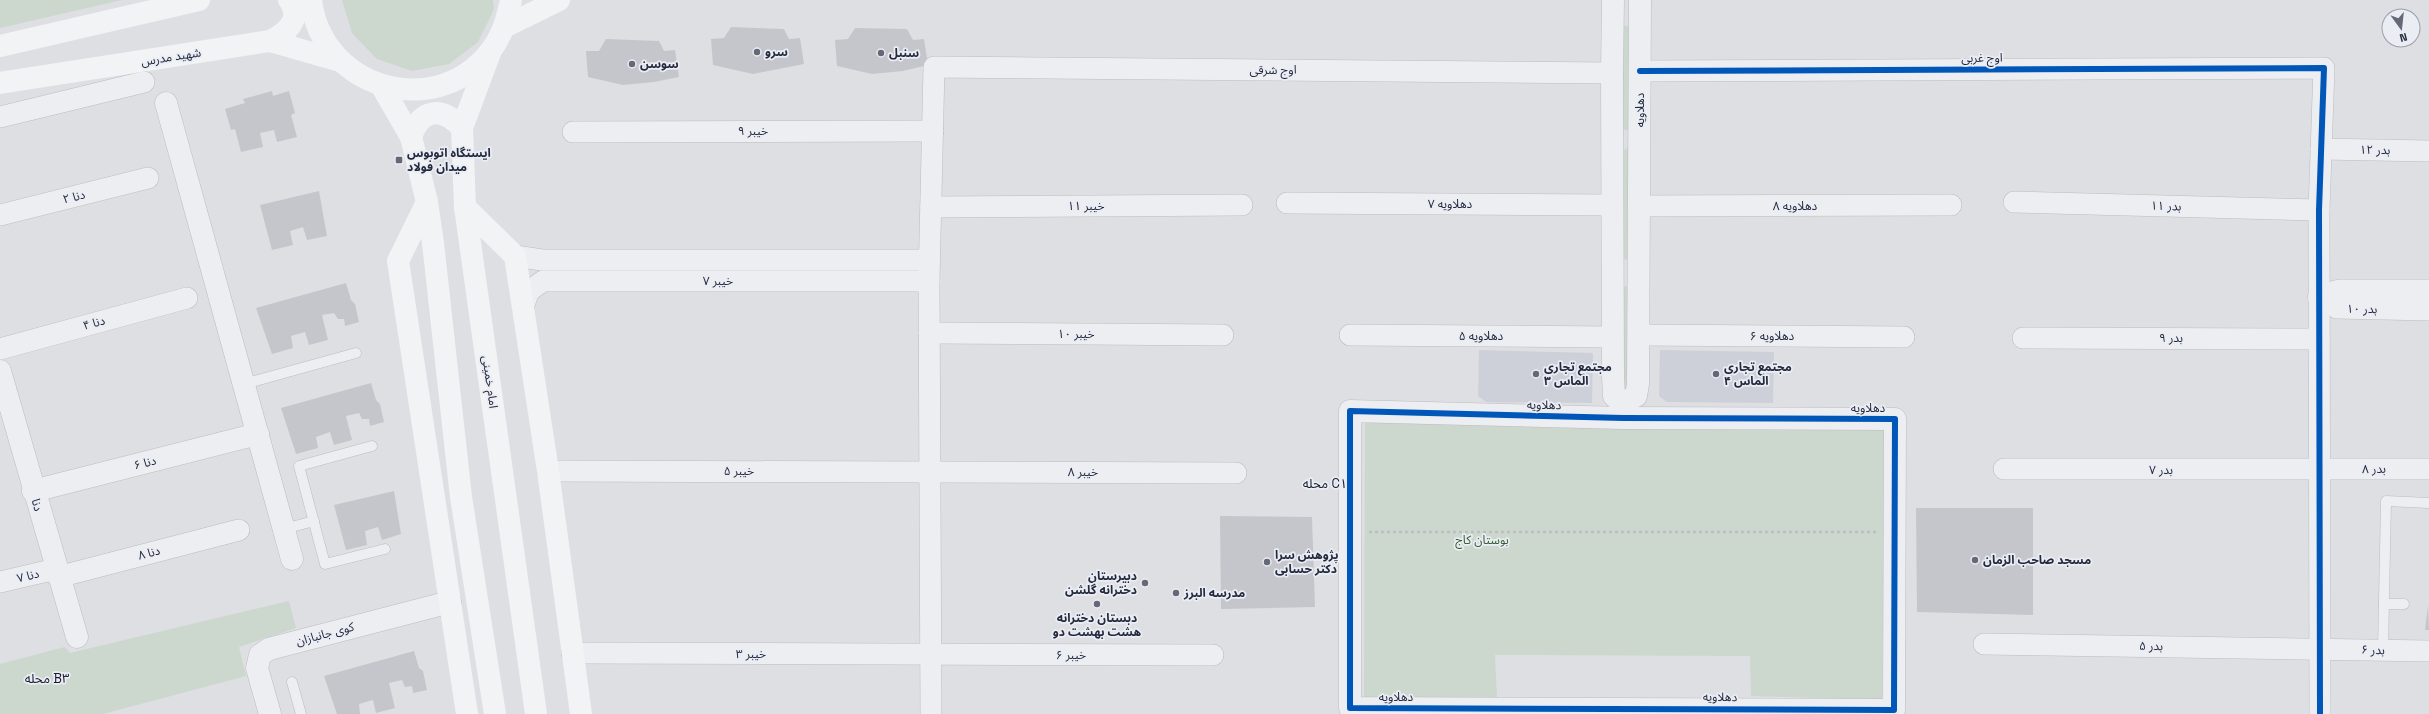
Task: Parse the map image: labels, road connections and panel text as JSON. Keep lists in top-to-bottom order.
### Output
{
  "streets": {
    "main road": ["شهید مدرس", "امام خمینی"],
    "street": [
      "اوج غربی",
      "اوج شرقی",
      "دهلاویه",
      "خیبر ۹",
      "بدر ۱۲",
      "دنا ۲",
      "دهلاویه ۷",
      "خیبر ۱۱",
      "دهلاویه ۸",
      "بدر ۱۱",
      "خیبر ۷",
      "بدر ۱۰",
      "دنا ۴",
      "خیبر ۱۰",
      "دهلاویه ۵",
      "دهلاویه ۶",
      "بدر ۹",
      "دنا ۶",
      "بدر ۸",
      "بدر ۷",
      "خیبر ۵",
      "خیبر ۸",
      "دنا",
      "دنا ۸",
      "دنا ۷",
      "کوی جانبازان",
      "بدر ۵",
      "بدر ۶",
      "خیبر ۳",
      "خیبر ۶"
    ]
  },
  "crossings": [
    ["اوج غربی", "دهلاویه"],
    ["اوج غربی", "بدر ۱۲"],
    ["اوج شرقی", "خیبر ۹"],
    ["دهلاویه", "دهلاویه ۸"],
    ["دهلاویه", "دهلاویه ۶"],
    ["دنا ۶", "دنا"],
    ["بدر ۸", "بدر ۷"],
    ["خیبر ۵", "خیبر ۸"],
    ["دنا", "دنا ۸"],
    ["دنا", "دنا ۷"],
    ["دنا ۸", "دنا ۷"],
    ["بدر ۵", "بدر ۶"],
    ["خیبر ۳", "خیبر ۶"]
  ],
  "districts": ["محله C۱", "محله B۳"],
  "parks": ["بوستان کاج"],
  "places": {
    "other": [
      "سرو",
      "سنبل",
      "سوسن",
      "مجتمع تجاری الماس ۳",
      "مجتمع تجاری الماس ۴",
      "مسجد صاحب الزمان",
      "پژوهش سرا دکتر حسابی",
      "دبیرستان دخترانه گلشن",
      "مدرسه البرز",
      "دبستان دخترانه هشت بهشت دو"
    ],
    "transit": ["ایستگاه اتوبوس میدان فولاد"]
  },
  "north": "bottom"
}
